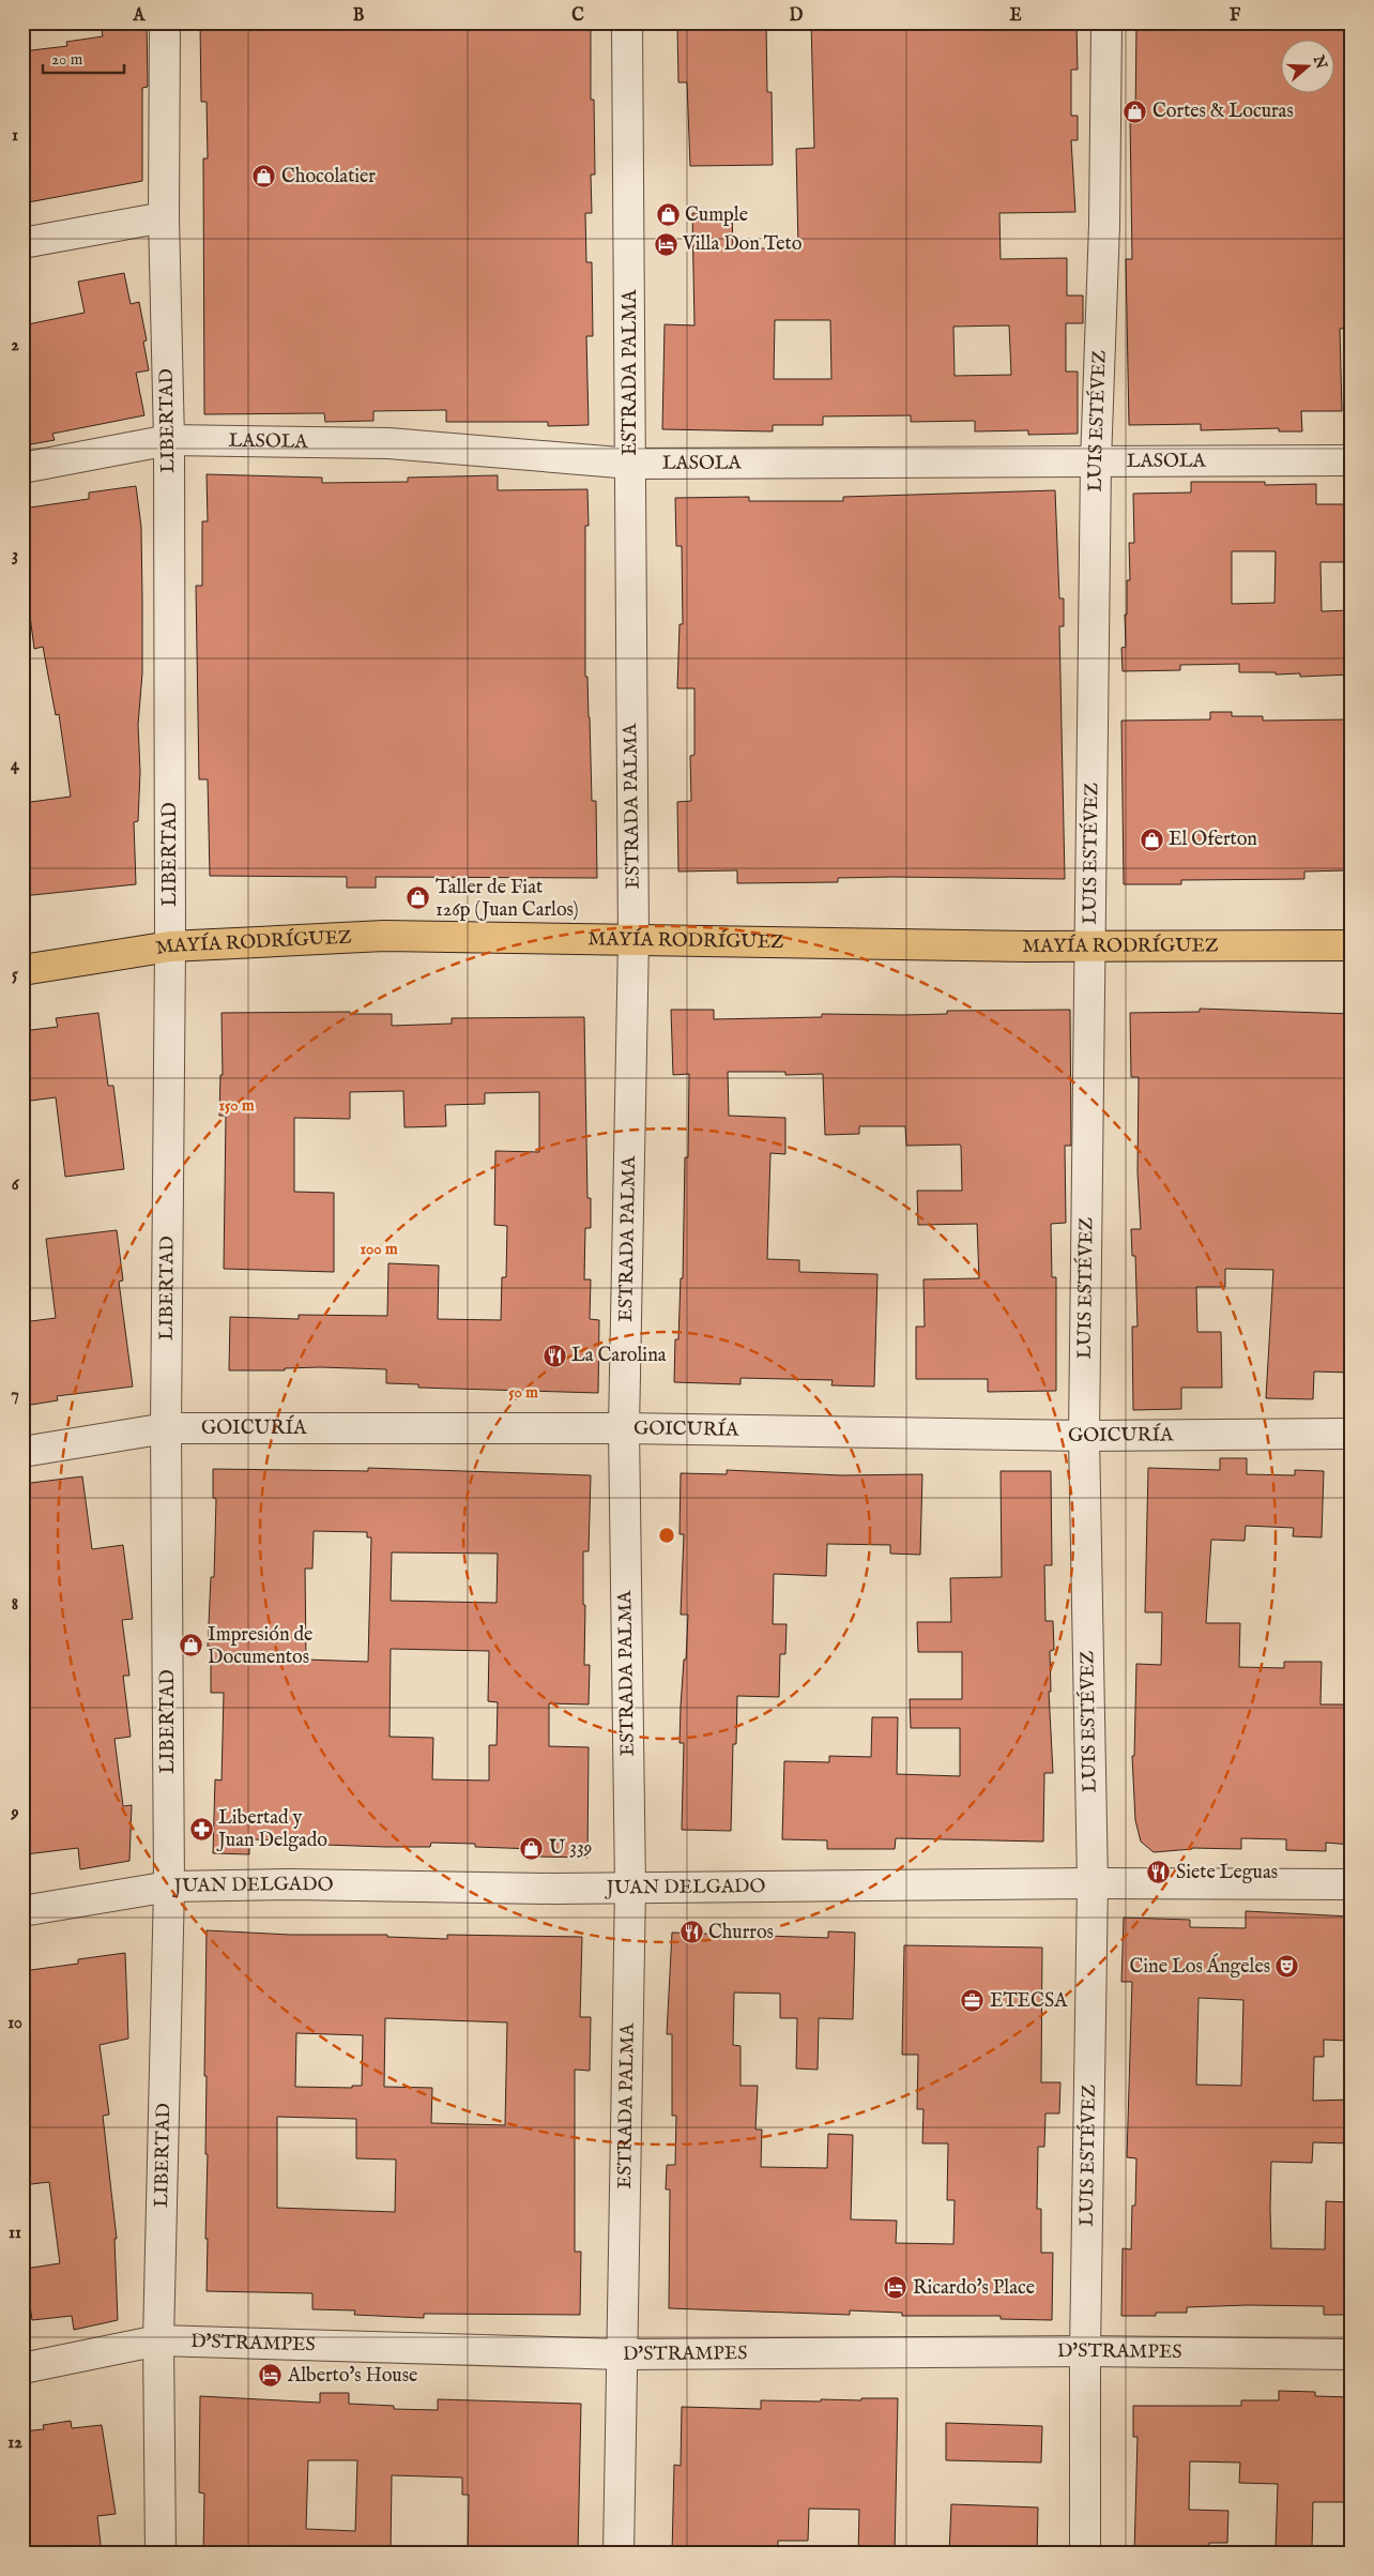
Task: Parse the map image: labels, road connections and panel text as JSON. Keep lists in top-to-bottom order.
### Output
{
  "streets": {
    "main road": ["MAYÍA RODRÍGUEZ"],
    "street": [
      "ESTRADA PALMA",
      "LIBERTAD",
      "LUIS ESTÉVEZ",
      "LASOLA",
      "GOICURÍA",
      "JUAN DELGADO",
      "D'STRAMPES"
    ]
  },
  "crossings": [
    ["ESTRADA PALMA", "LASOLA"],
    ["ESTRADA PALMA", "MAYÍA RODRÍGUEZ"],
    ["ESTRADA PALMA", "GOICURÍA"],
    ["ESTRADA PALMA", "JUAN DELGADO"],
    ["ESTRADA PALMA", "D'STRAMPES"],
    ["LIBERTAD", "LASOLA"],
    ["LIBERTAD", "MAYÍA RODRÍGUEZ"],
    ["LIBERTAD", "GOICURÍA"],
    ["LIBERTAD", "JUAN DELGADO"],
    ["LIBERTAD", "D'STRAMPES"],
    ["LUIS ESTÉVEZ", "LASOLA"],
    ["LUIS ESTÉVEZ", "MAYÍA RODRÍGUEZ"],
    ["LUIS ESTÉVEZ", "GOICURÍA"],
    ["LUIS ESTÉVEZ", "JUAN DELGADO"],
    ["LUIS ESTÉVEZ", "D'STRAMPES"]
  ],
  "places": {
    "shop": [
      "Cortes & Locuras",
      "Chocolatier",
      "Cumple",
      "El Oferton",
      "Taller de Fiat 126p (Juan Carlos)",
      "Impresión de Documentos",
      "U 339"
    ],
    "hotel": ["Villa Don Teto", "Ricardo's Place", "Alberto's House"],
    "restaurant": ["La Carolina", "Siete Leguas", "Churros"],
    "pharmacy": ["Libertad y Juan Delgado"],
    "theatre": ["Cine Los Ángeles"],
    "office": ["ETECSA"]
  },
  "scale_bar": "20 m",
  "north": "right",
  "grid": {
    "columns": [
      "A",
      "B",
      "C",
      "D",
      "E",
      "F"
    ],
    "rows": [
      "1",
      "2",
      "3",
      "4",
      "5",
      "6",
      "7",
      "8",
      "9",
      "10",
      "11",
      "12"
    ]
  },
  "rings": ["150 m", "100 m", "50 m"]
}
